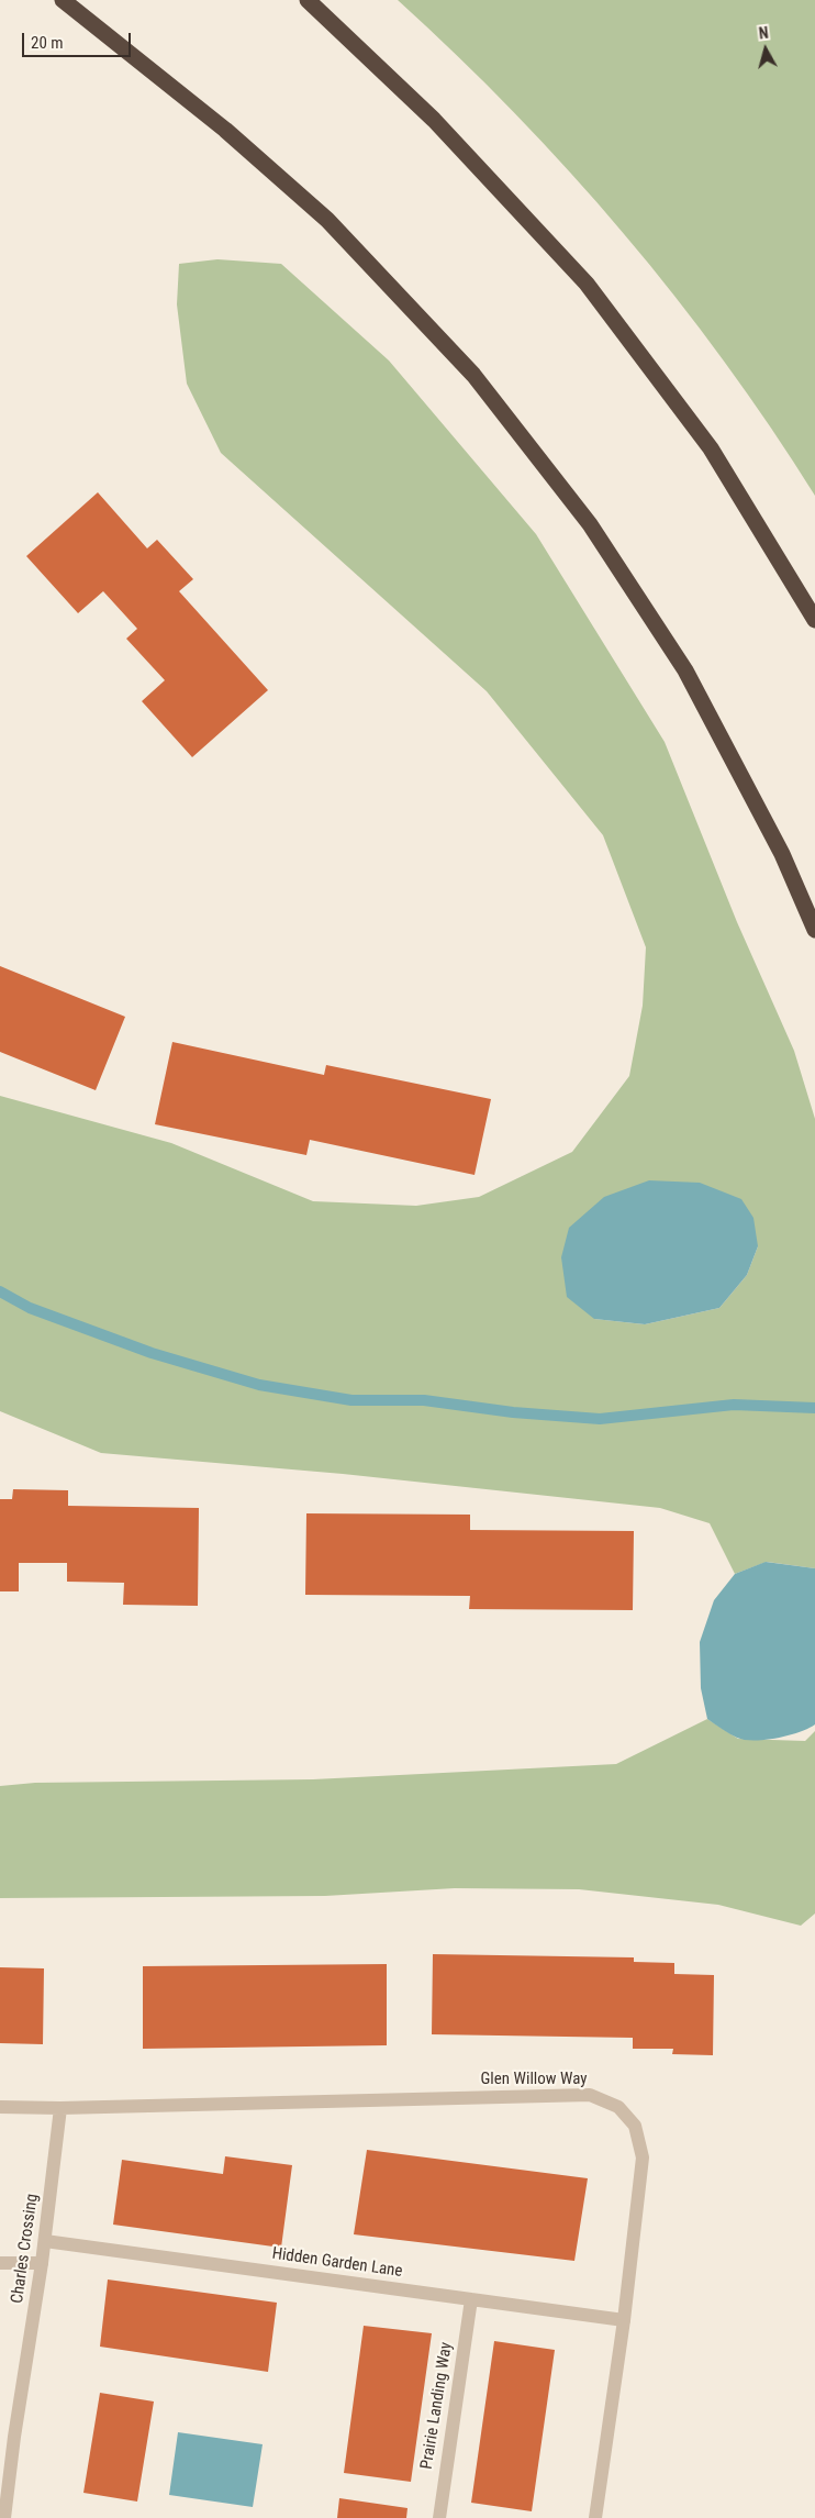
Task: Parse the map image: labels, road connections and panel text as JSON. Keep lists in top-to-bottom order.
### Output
{
  "streets": {
    "street": [
      "Glen Willow Way",
      "Charles Crossing",
      "Hidden Garden Lane",
      "Prairie Landing Way"
    ]
  },
  "crossings": [
    ["Glen Willow Way", "Charles Crossing"],
    ["Glen Willow Way", "Hidden Garden Lane"],
    ["Charles Crossing", "Hidden Garden Lane"],
    ["Hidden Garden Lane", "Prairie Landing Way"]
  ],
  "scale_bar": "20 m",
  "north": "top"
}
